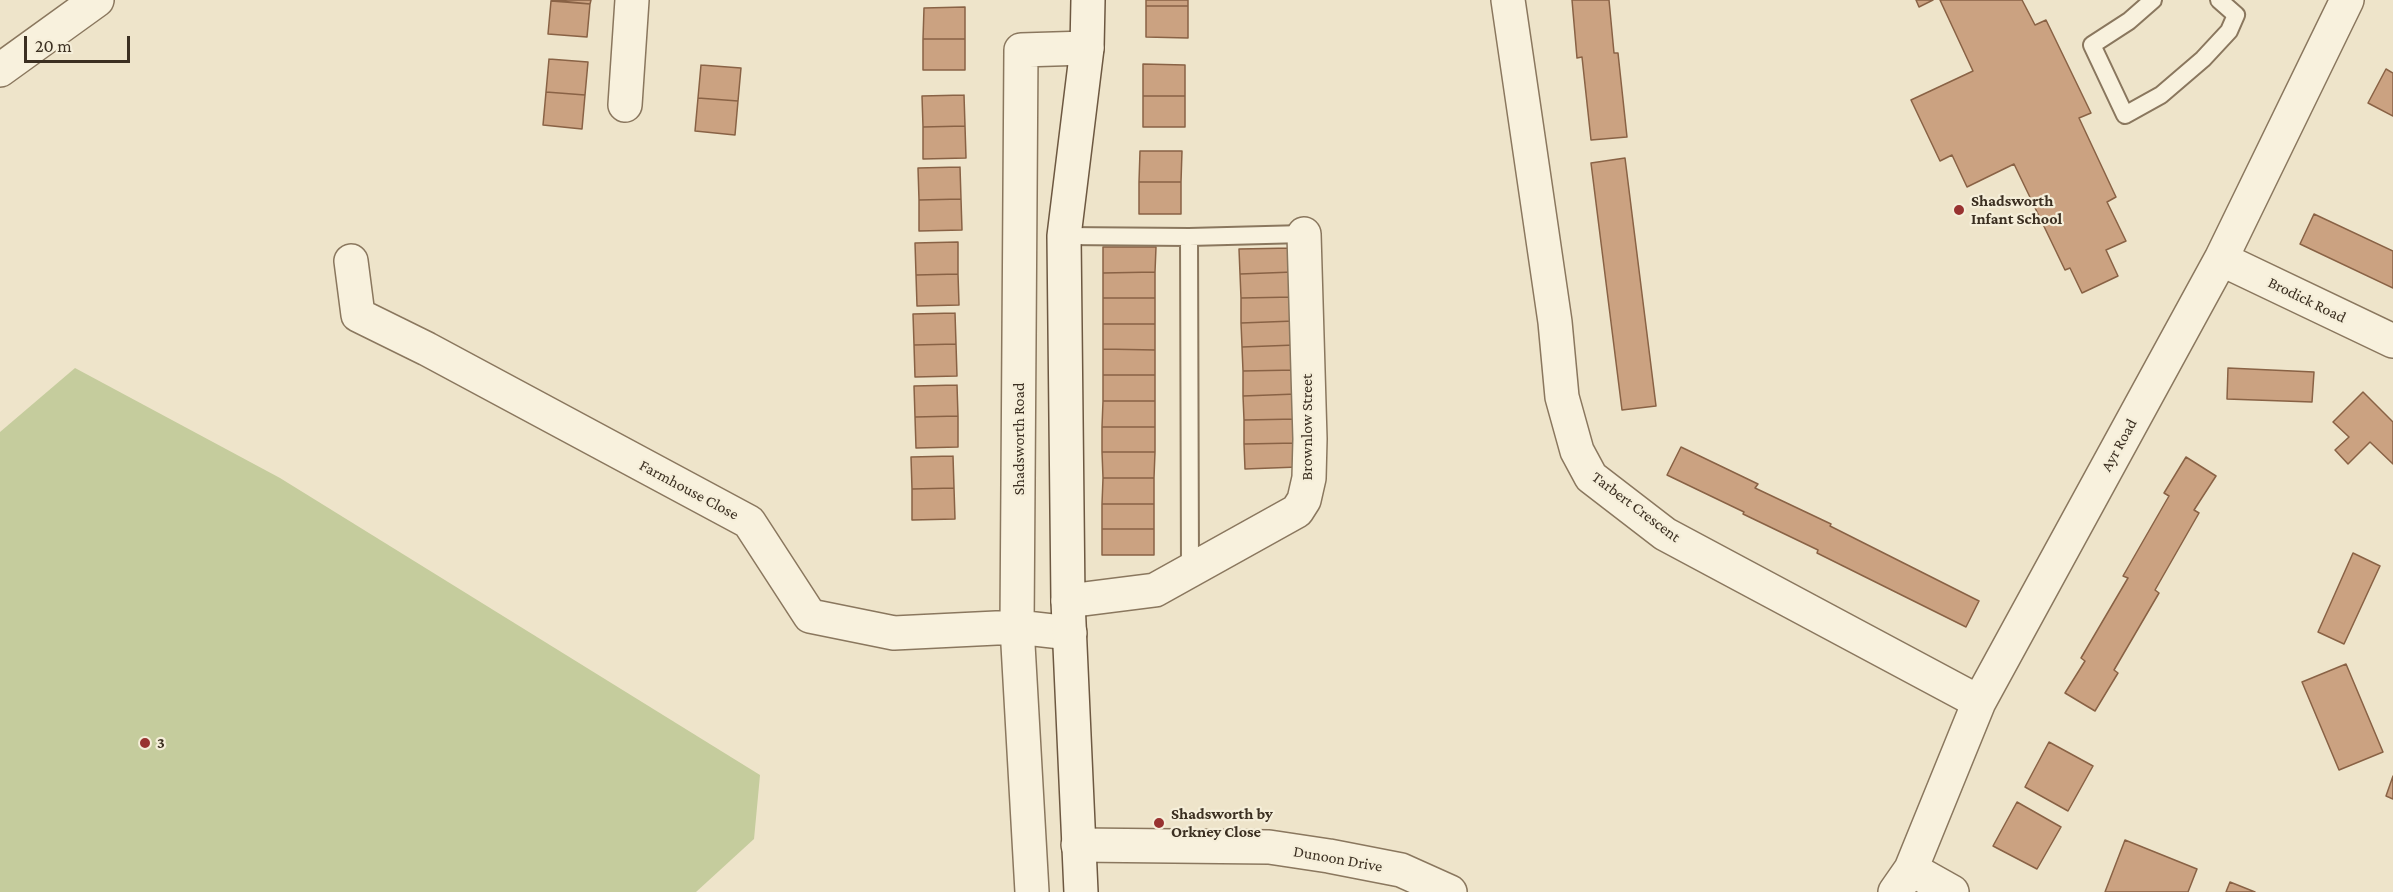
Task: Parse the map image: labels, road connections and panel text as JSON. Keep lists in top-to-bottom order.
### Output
{
  "streets": {
    "street": [
      "Brodick Road",
      "Brownlow Street",
      "Shadsworth Road",
      "Ayr Road",
      "Farmhouse Close",
      "Tarbert Crescent",
      "Dunoon Drive"
    ]
  },
  "crossings": [
    ["Brodick Road", "Ayr Road"],
    ["Shadsworth Road", "Farmhouse Close"],
    ["Ayr Road", "Tarbert Crescent"]
  ],
  "places": ["Shadsworth Infant School", "3", "Shadsworth by Orkney Close"],
  "scale_bar": "20 m"
}
